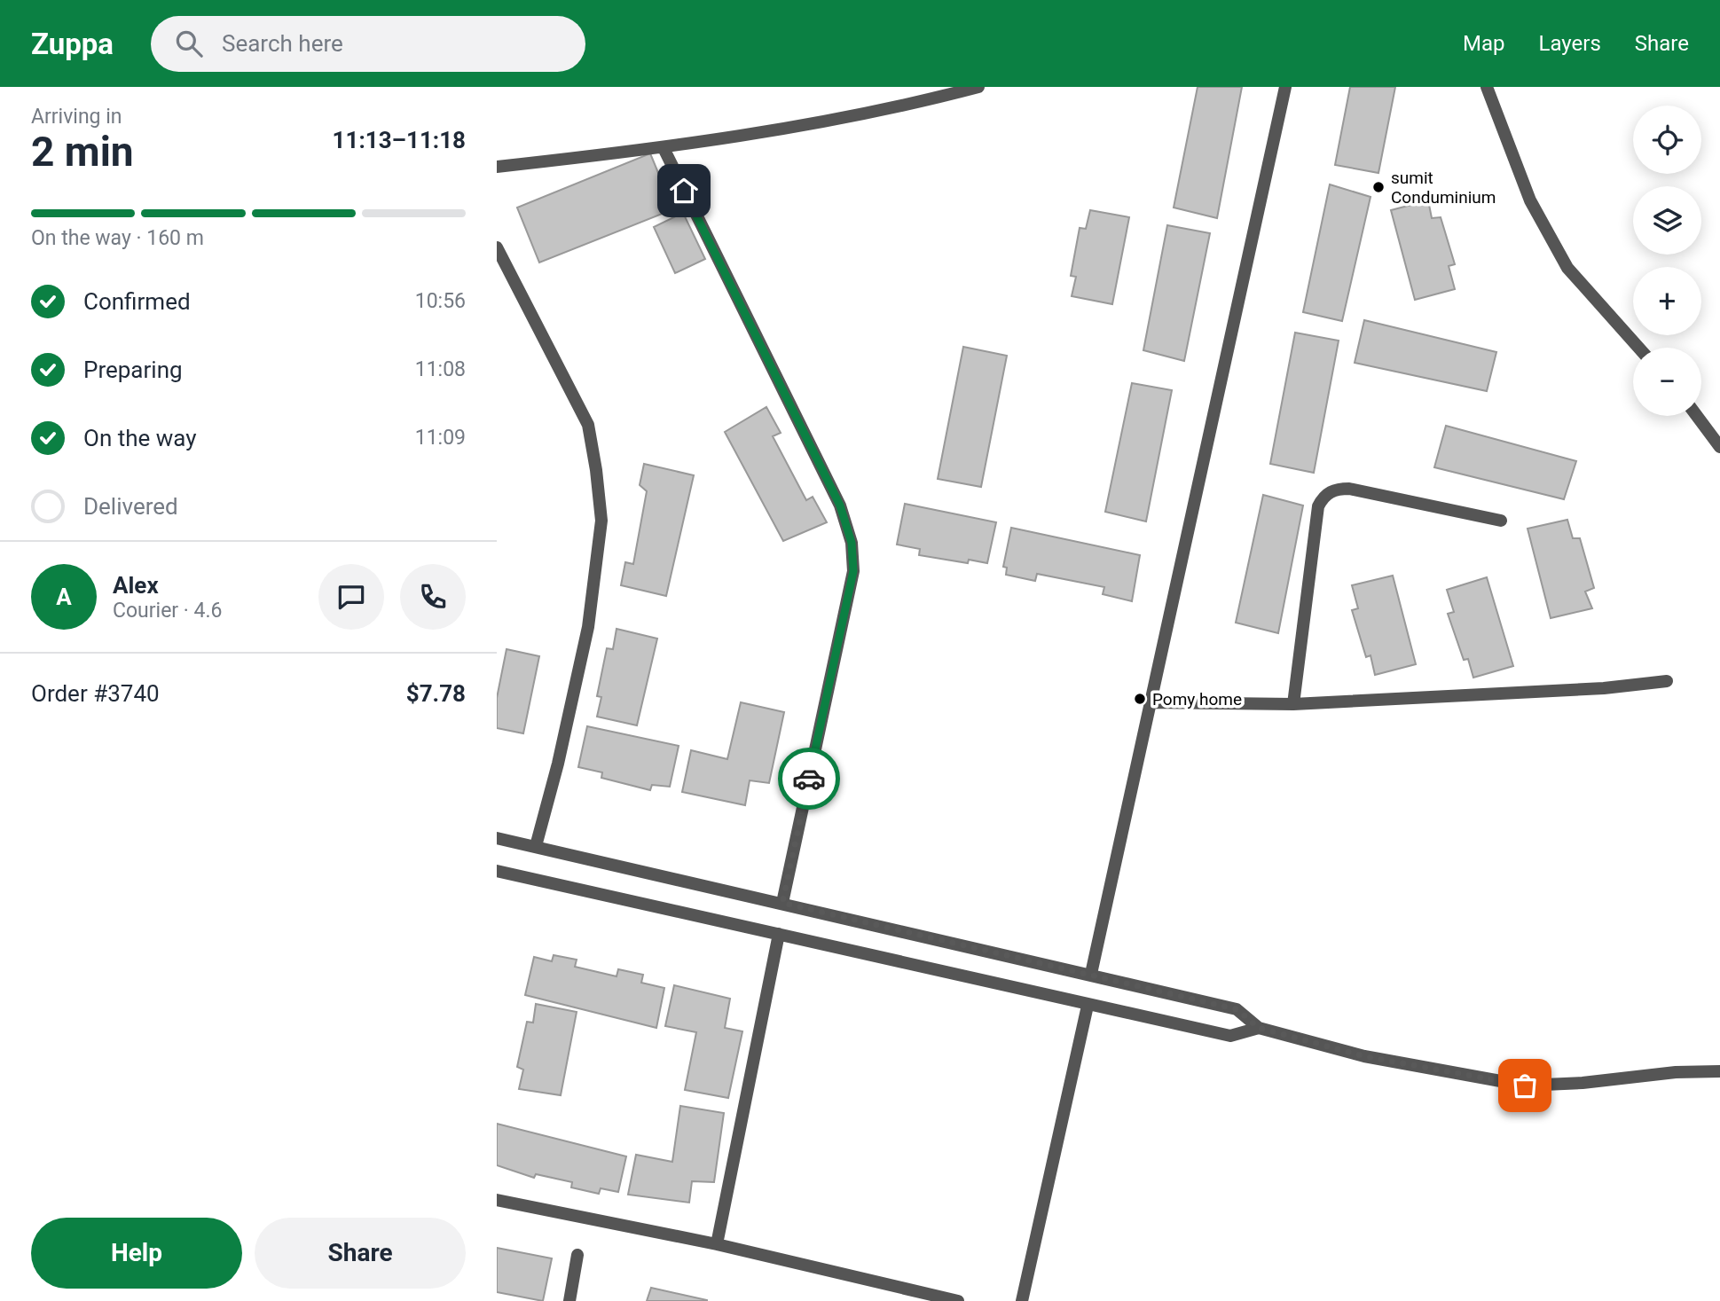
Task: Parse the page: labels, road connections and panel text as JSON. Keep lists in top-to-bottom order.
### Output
{
  "places": ["sumit Conduminium", "Pomy home"],
  "page": {
    "header": "Zuppa",
    "search": "Search here",
    "nav": ["Map", "Layers", "Share"],
    "heading": ["2 min", "Arriving in", "11:13–11:18"],
    "panel": [
      "Alex",
      "Courier · 4.6",
      "Order #3740",
      "$7.78"
    ],
    "map_buttons": ["+", "−"],
    "bar": "On the way · 160 m",
    "list": [
      ["Confirmed", "10:56"],
      ["Preparing", "11:08"],
      ["On the way", "11:09"],
      "Delivered"
    ],
    "round": "A",
    "buttons": ["Help", "Share"]
  }
}
